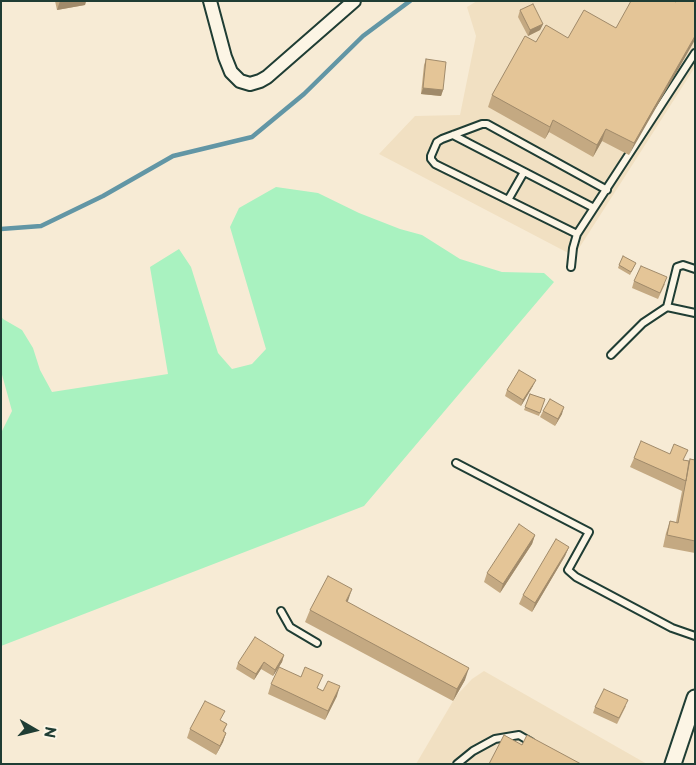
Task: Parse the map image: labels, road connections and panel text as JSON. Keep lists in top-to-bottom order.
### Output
{
  "north": "right"
}
